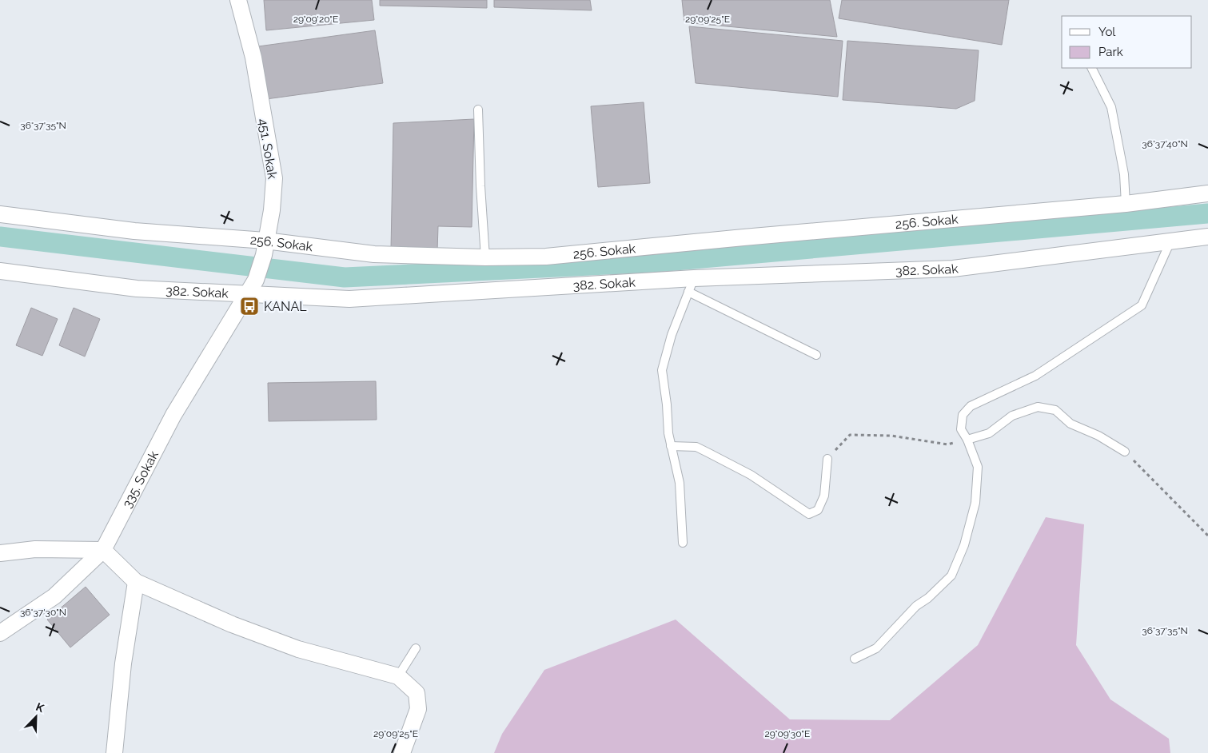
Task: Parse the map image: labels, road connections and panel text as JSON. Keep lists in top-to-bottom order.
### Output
{
  "streets": {
    "street": [
      "451. Sokak",
      "256. Sokak",
      "382. Sokak",
      "335. Sokak"
    ]
  },
  "crossings": [
    ["451. Sokak", "256. Sokak"],
    ["451. Sokak", "382. Sokak"],
    ["451. Sokak", "335. Sokak"],
    ["382. Sokak", "335. Sokak"]
  ],
  "places": {
    "bus stop": ["KANAL"]
  },
  "legend": ["Yol", "Park"],
  "north": "top right",
  "coordinates": [
    "29°09'20\"E",
    "29°09'25\"E",
    "36°37'35\"N",
    "36°37'40\"N",
    "36°37'30\"N",
    "29°09'30\"E"
  ]
}
